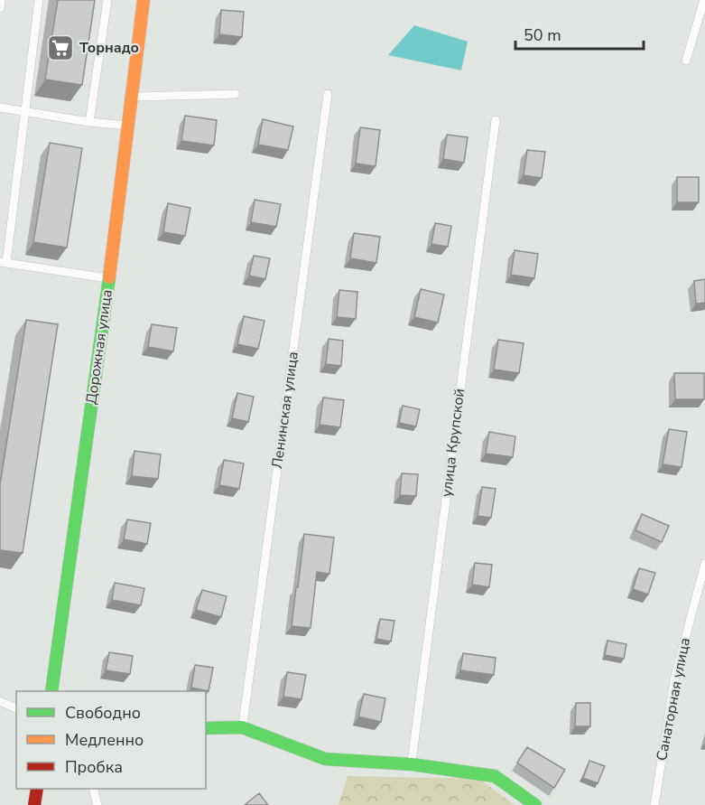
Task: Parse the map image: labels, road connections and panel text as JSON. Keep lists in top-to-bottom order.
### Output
{
  "streets": {
    "street": ["Дорожная улица"],
    "lane": ["Ленинская улица", "улица Крупской", "Санаторная улица"]
  },
  "places": {
    "supermarket": ["Торнадо"]
  },
  "legend": ["Свободно", "Медленно", "Пробка"],
  "scale_bar": "50 m"
}
